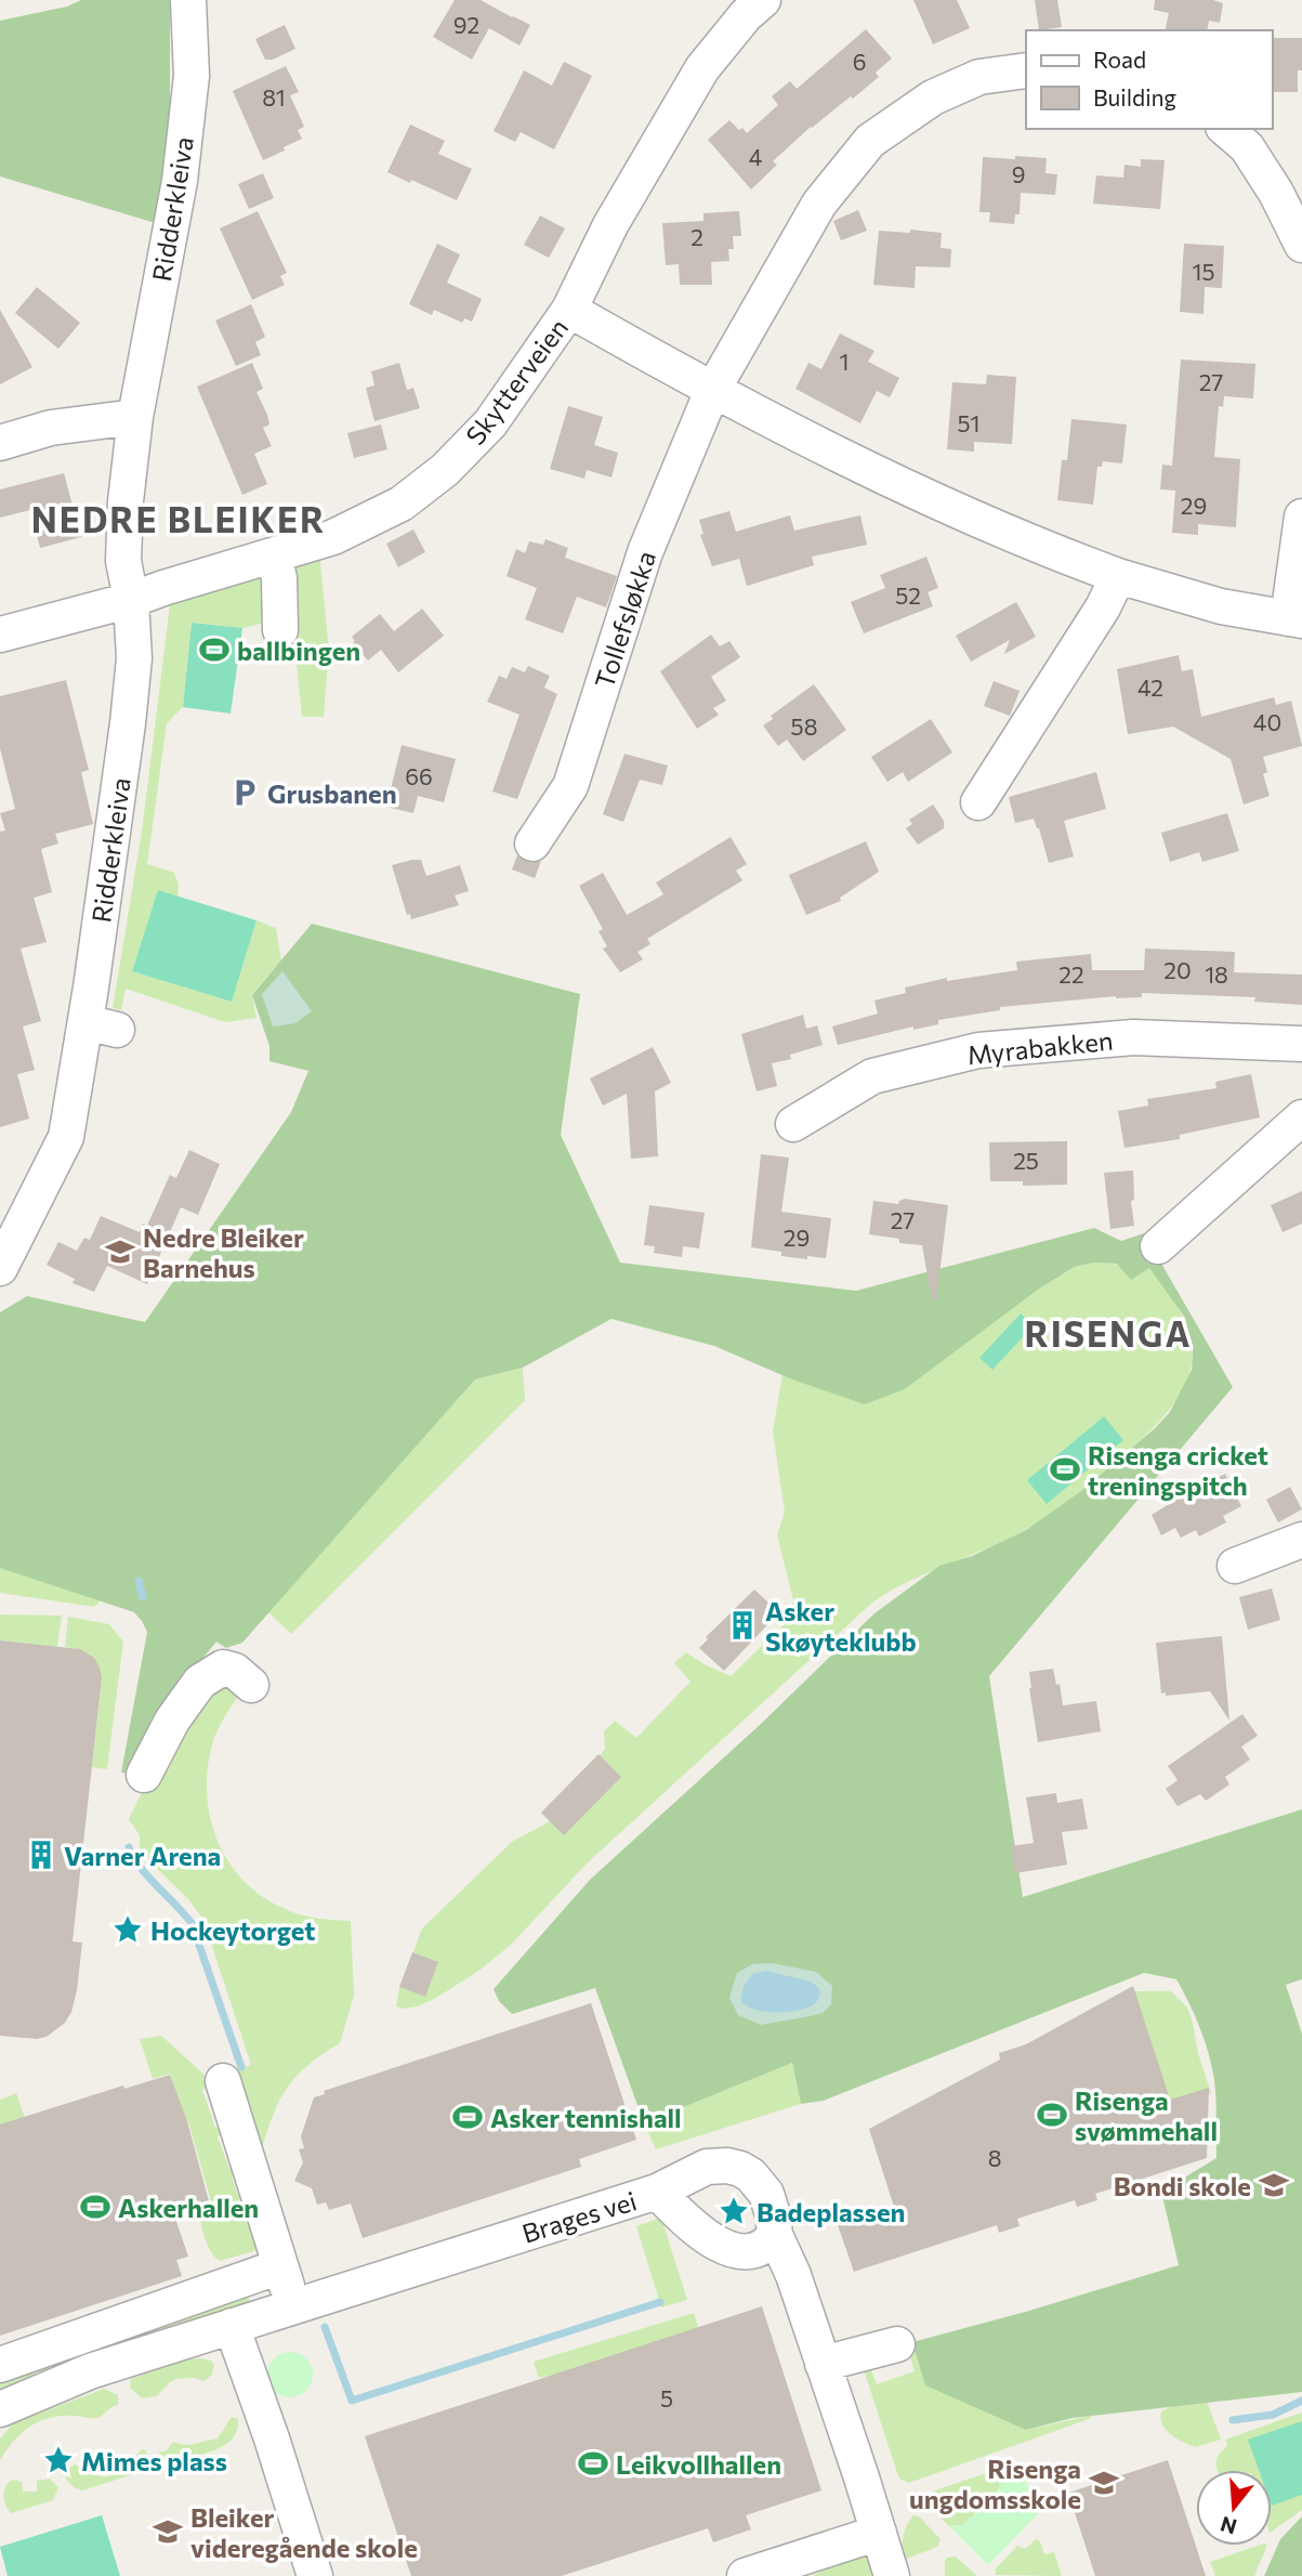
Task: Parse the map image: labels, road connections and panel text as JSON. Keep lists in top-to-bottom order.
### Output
{
  "streets": {
    "street": [
      "Ridderkleiva",
      "Skytterveien",
      "Tollefsløkka",
      "Myrabakken",
      "Brages vei"
    ]
  },
  "crossings": [
    ["Ridderkleiva", "Skytterveien"]
  ],
  "districts": ["NEDRE BLEIKER", "RISENGA"],
  "places": {
    "sports": [
      "ballbingen",
      "Risenga cricket treningspitch",
      "Risenga svømmehall",
      "Asker tennishall",
      "Askerhallen",
      "Leikvollhallen"
    ],
    "parking": ["Grusbanen"],
    "school or university": [
      "Nedre Bleiker Barnehus",
      "Bondi skole",
      "Risenga ungdomsskole",
      "Bleiker videregående skole"
    ],
    "building": ["Asker Skøyteklubb", "Varner Arena"],
    "place": ["Hockeytorget", "Badeplassen", "Mimes plass"]
  },
  "house_numbers": [
    "92",
    "6",
    "81",
    "4",
    "9",
    "2",
    "15",
    "1",
    "27",
    "51",
    "29",
    "52",
    "42",
    "40",
    "58",
    "66",
    "20",
    "22",
    "18",
    "25",
    "27",
    "29",
    "8",
    "5"
  ],
  "legend": ["Road", "Building"],
  "north": "bottom"
}
